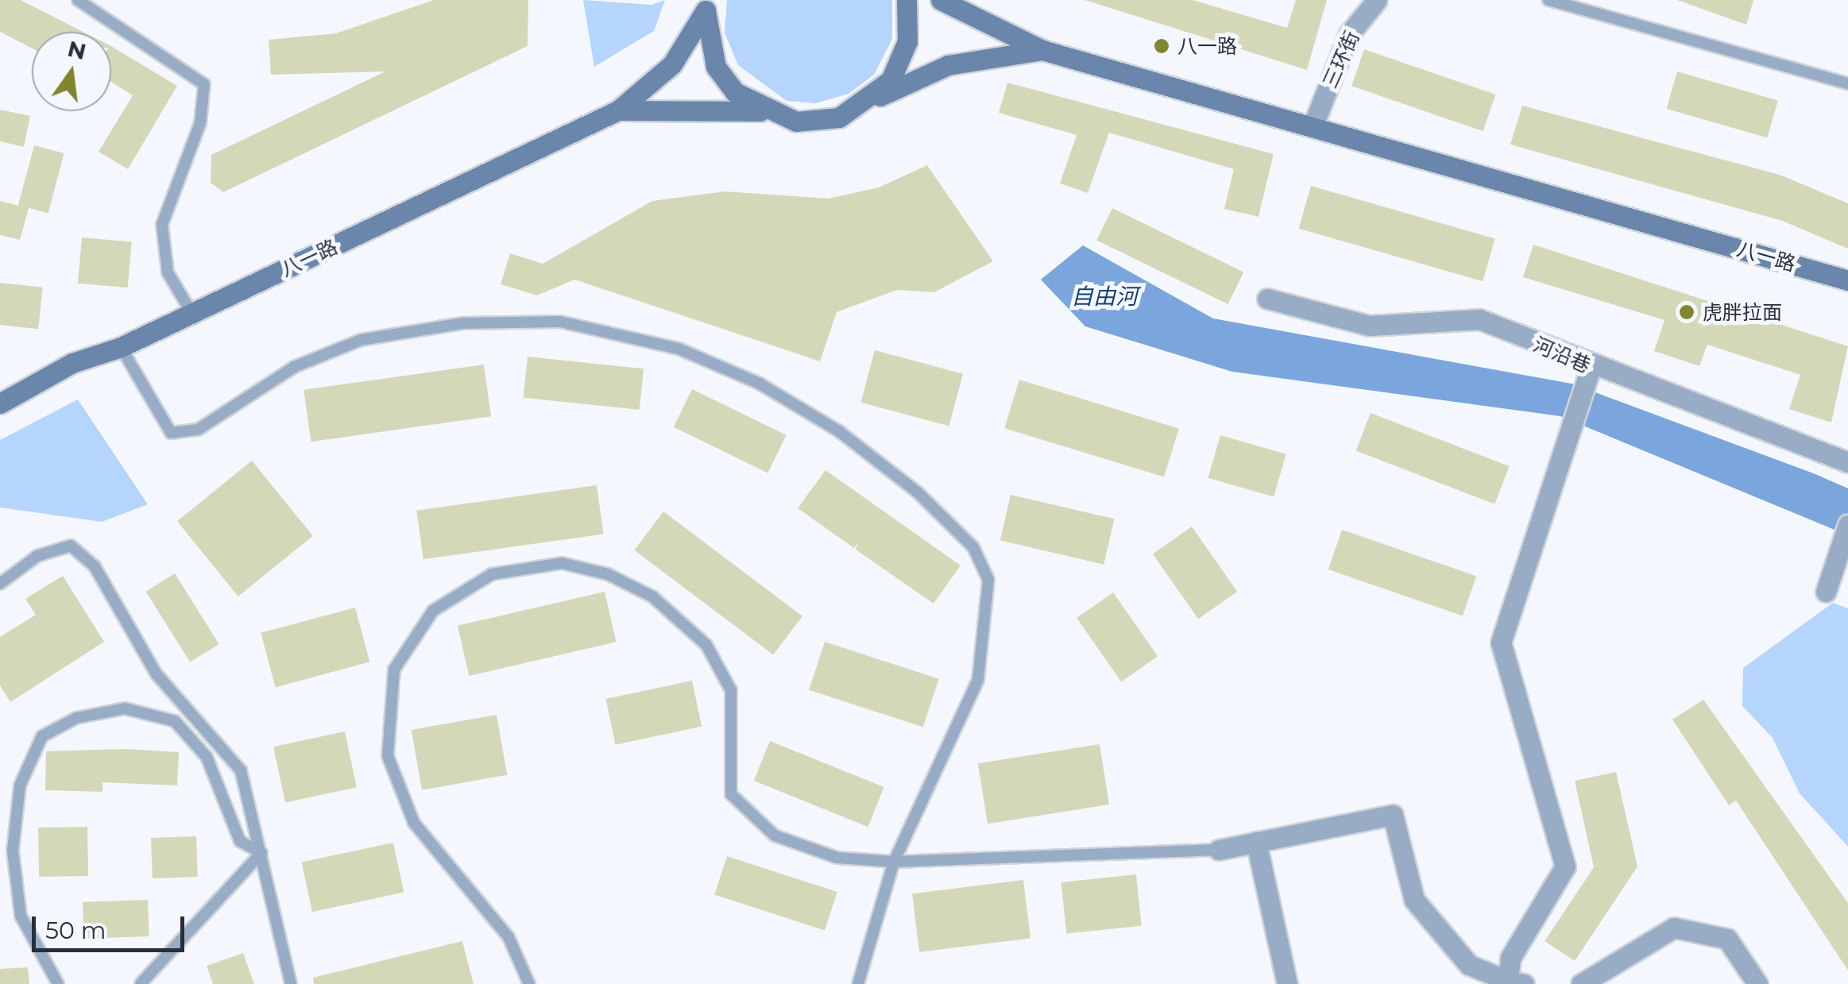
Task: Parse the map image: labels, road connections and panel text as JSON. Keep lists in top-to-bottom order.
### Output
{
  "streets": {
    "main road": ["八一路"],
    "street": ["三环街", "河沿巷"]
  },
  "crossings": [
    ["三环街", "八一路"]
  ],
  "water": ["自由河"],
  "places": ["八一路", "虎胖拉面"],
  "scale_bar": "50 m",
  "north": "top"
}
